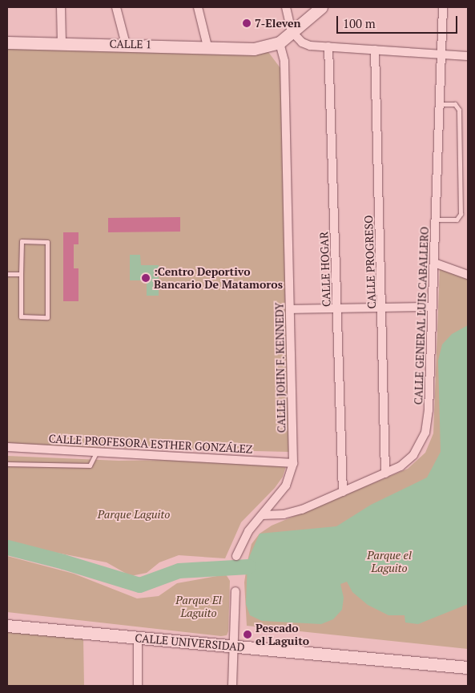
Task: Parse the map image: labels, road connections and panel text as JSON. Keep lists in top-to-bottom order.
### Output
{
  "streets": {
    "street": [
      "CALLE 1",
      "CALLE PROGRESO",
      "CALLE HOGAR",
      "CALLE GENERAL LUIS CABALLERO",
      "CALLE JOHN F. KENNEDY",
      "CALLE PROFESORA ESTHER GONZÁLEZ",
      "CALLE UNIVERSIDAD"
    ]
  },
  "crossings": [
    ["CALLE 1", "CALLE JOHN F. KENNEDY"],
    ["CALLE PROGRESO", "CALLE GENERAL LUIS CABALLERO"],
    ["CALLE HOGAR", "CALLE GENERAL LUIS CABALLERO"],
    ["CALLE GENERAL LUIS CABALLERO", "CALLE JOHN F. KENNEDY"],
    ["CALLE JOHN F. KENNEDY", "CALLE PROFESORA ESTHER GONZÁLEZ"]
  ],
  "parks": ["Parque Laguito", "Parque el Laguito", "Parque El Laguito"],
  "places": ["7-Eleven", ":Centro Deportivo Bancario De Matamoros", "Pescado el Laguito"],
  "scale_bar": "100 m"
}
